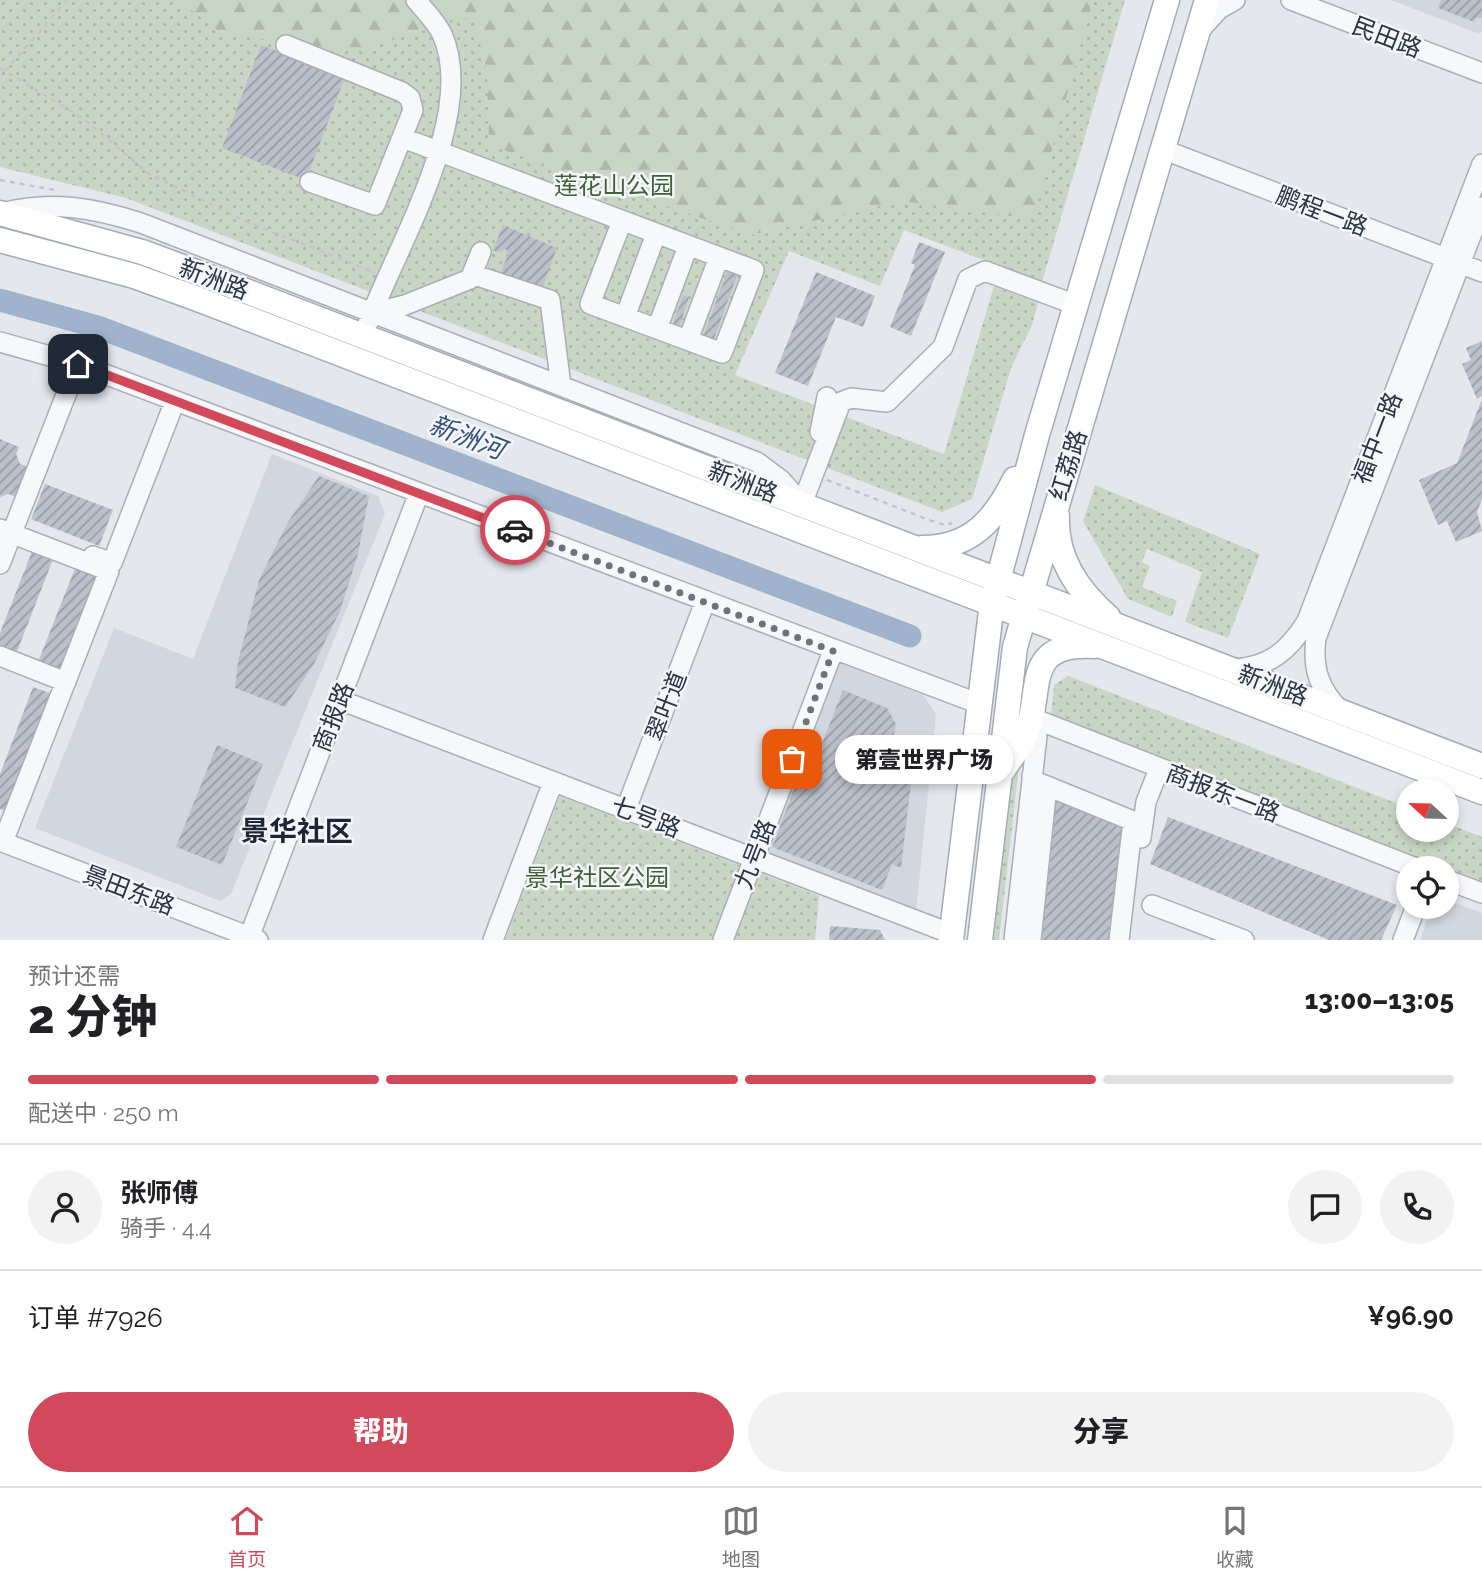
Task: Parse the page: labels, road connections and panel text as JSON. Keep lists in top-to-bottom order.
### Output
{
  "streets": {
    "main road": ["新洲路", "红荔路"],
    "street": [
      "民田路",
      "鹏程一路",
      "福中一路",
      "翠叶道",
      "商报路",
      "商报东一路",
      "七号路",
      "九号路",
      "景田东路"
    ]
  },
  "crossings": [
    ["鹏程一路", "福中一路"],
    ["鹏程一路", "红荔路"],
    ["新洲路", "福中一路"],
    ["新洲路", "红荔路"],
    ["红荔路", "七号路"],
    ["翠叶道", "七号路"],
    ["商报路", "七号路"],
    ["商报路", "景田东路"],
    ["七号路", "九号路"]
  ],
  "districts": ["景华社区"],
  "water": ["新洲河"],
  "parks": ["莲花山公园", "景华社区公园"],
  "places": ["第壹世界广场"],
  "north": "left",
  "page": {
    "bubble": "第壹世界广场",
    "heading": ["2 分钟", "预计还需", "13:00–13:05"],
    "panel": [
      "张师傅",
      "骑手 · 4.4",
      "订单 #7926",
      "¥96.90"
    ],
    "bar": "配送中 · 250 m",
    "buttons": ["帮助", "分享"],
    "tabs": ["首页", "地图", "收藏"]
  }
}
